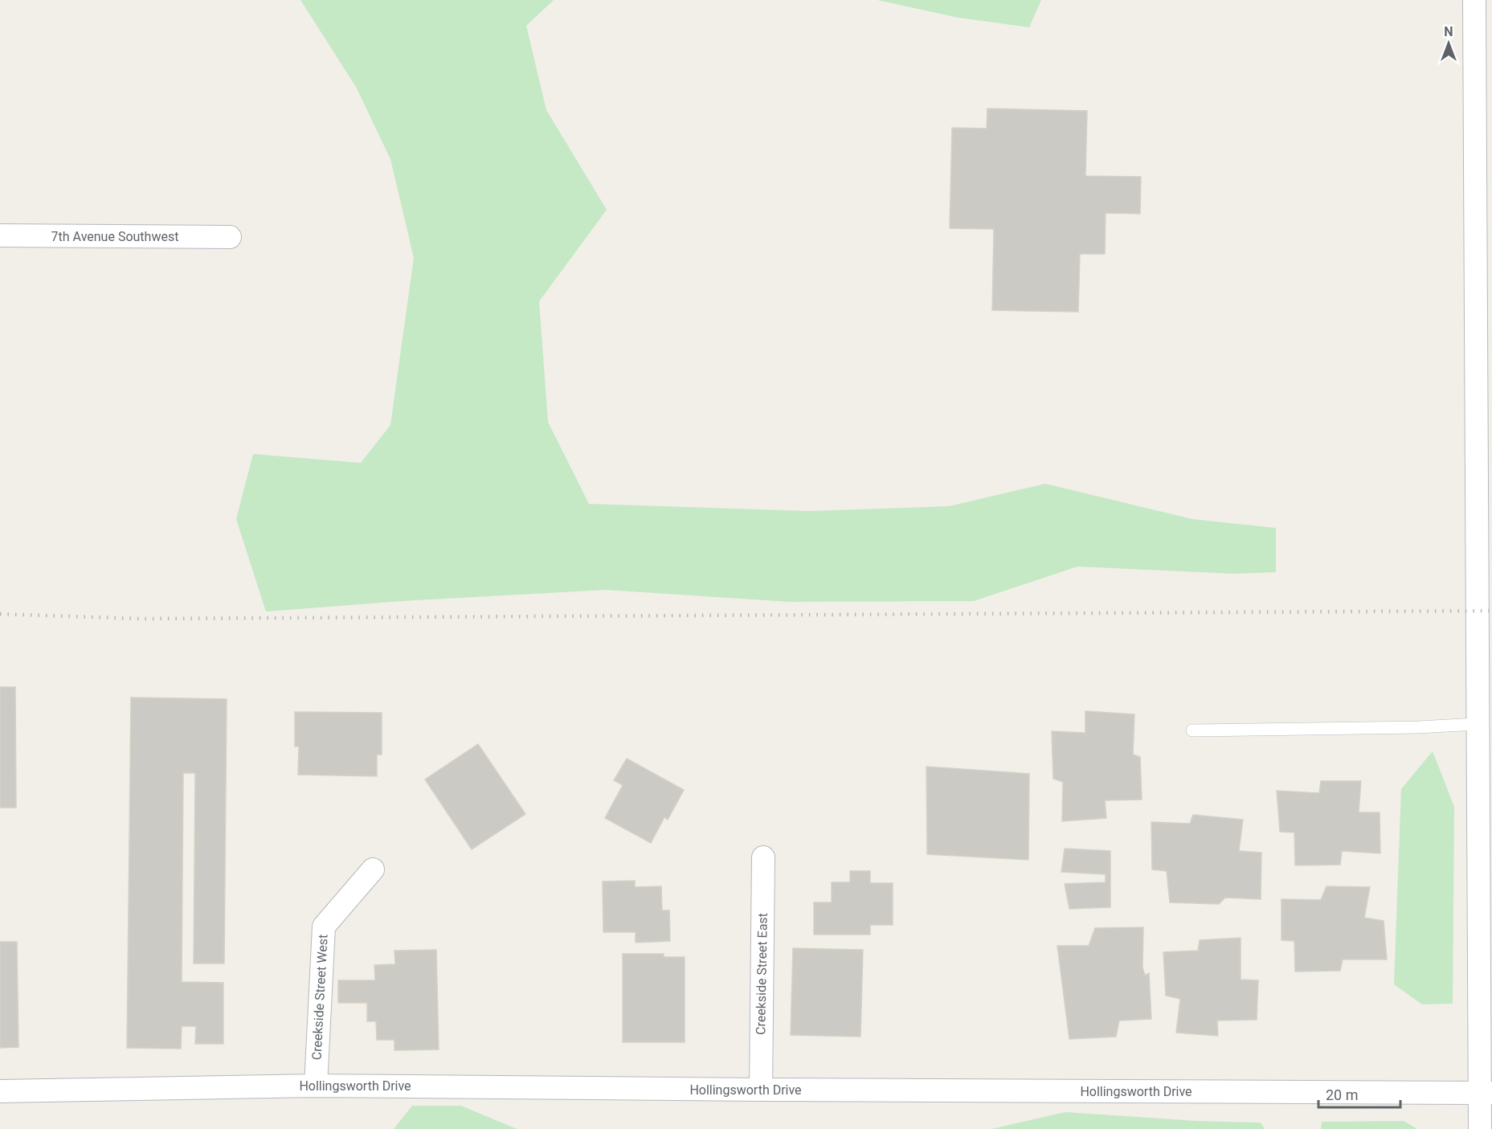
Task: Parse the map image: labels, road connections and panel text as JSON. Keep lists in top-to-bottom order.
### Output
{
  "streets": {
    "street": [
      "7th Avenue Southwest",
      "Creekside Street East",
      "Creekside Street West",
      "Hollingsworth Drive"
    ]
  },
  "crossings": [
    ["Creekside Street East", "Hollingsworth Drive"],
    ["Creekside Street West", "Hollingsworth Drive"]
  ],
  "scale_bar": "20 m",
  "north": "top"
}
